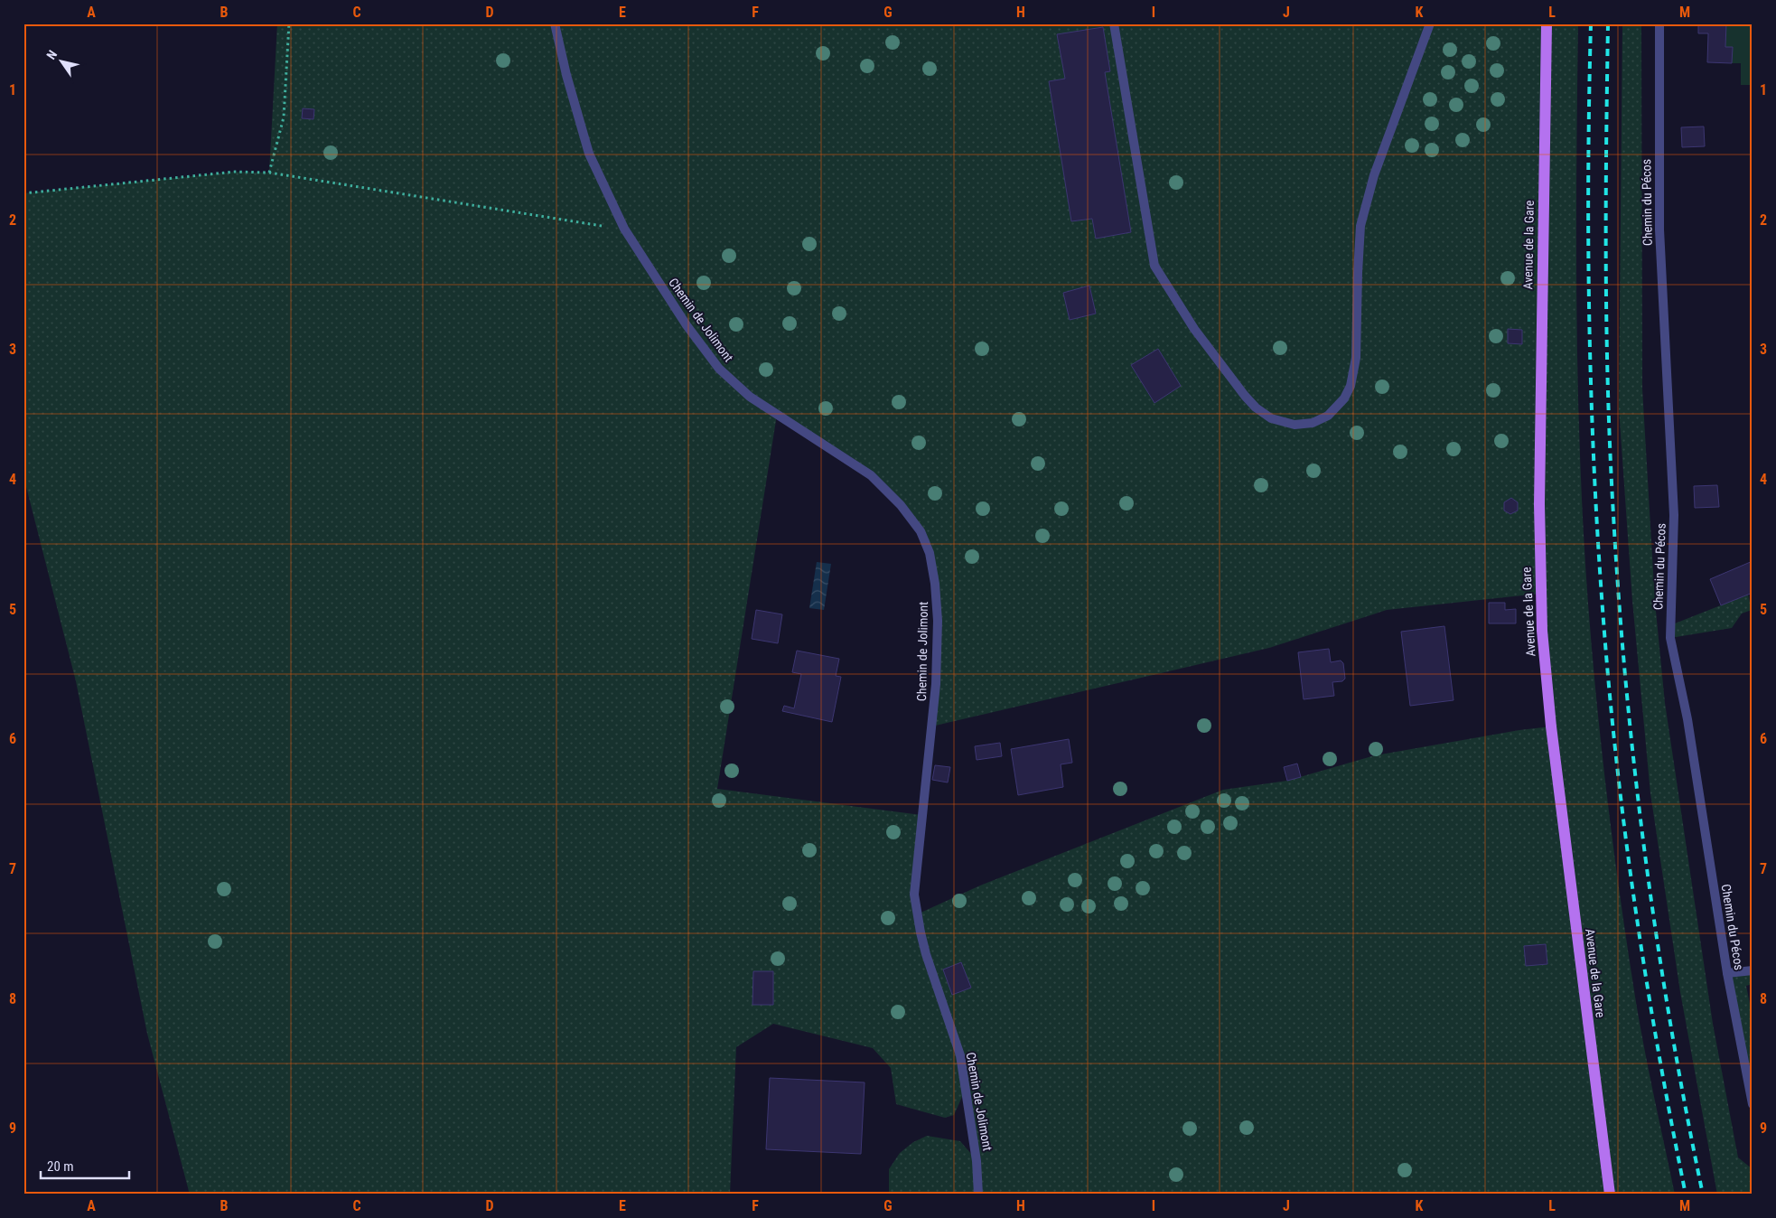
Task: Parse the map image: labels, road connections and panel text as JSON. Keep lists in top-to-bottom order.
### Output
{
  "streets": {
    "main road": ["Avenue de la Gare"],
    "street": ["Chemin du Pécos", "Chemin de Jolimont"]
  },
  "scale_bar": "20 m",
  "north": "top left",
  "grid": {
    "columns": [
      "A",
      "B",
      "C",
      "D",
      "E",
      "F",
      "G",
      "H",
      "I",
      "J",
      "K",
      "L",
      "M"
    ],
    "rows": [
      "1",
      "2",
      "3",
      "4",
      "5",
      "6",
      "7",
      "8",
      "9"
    ]
  }
}
